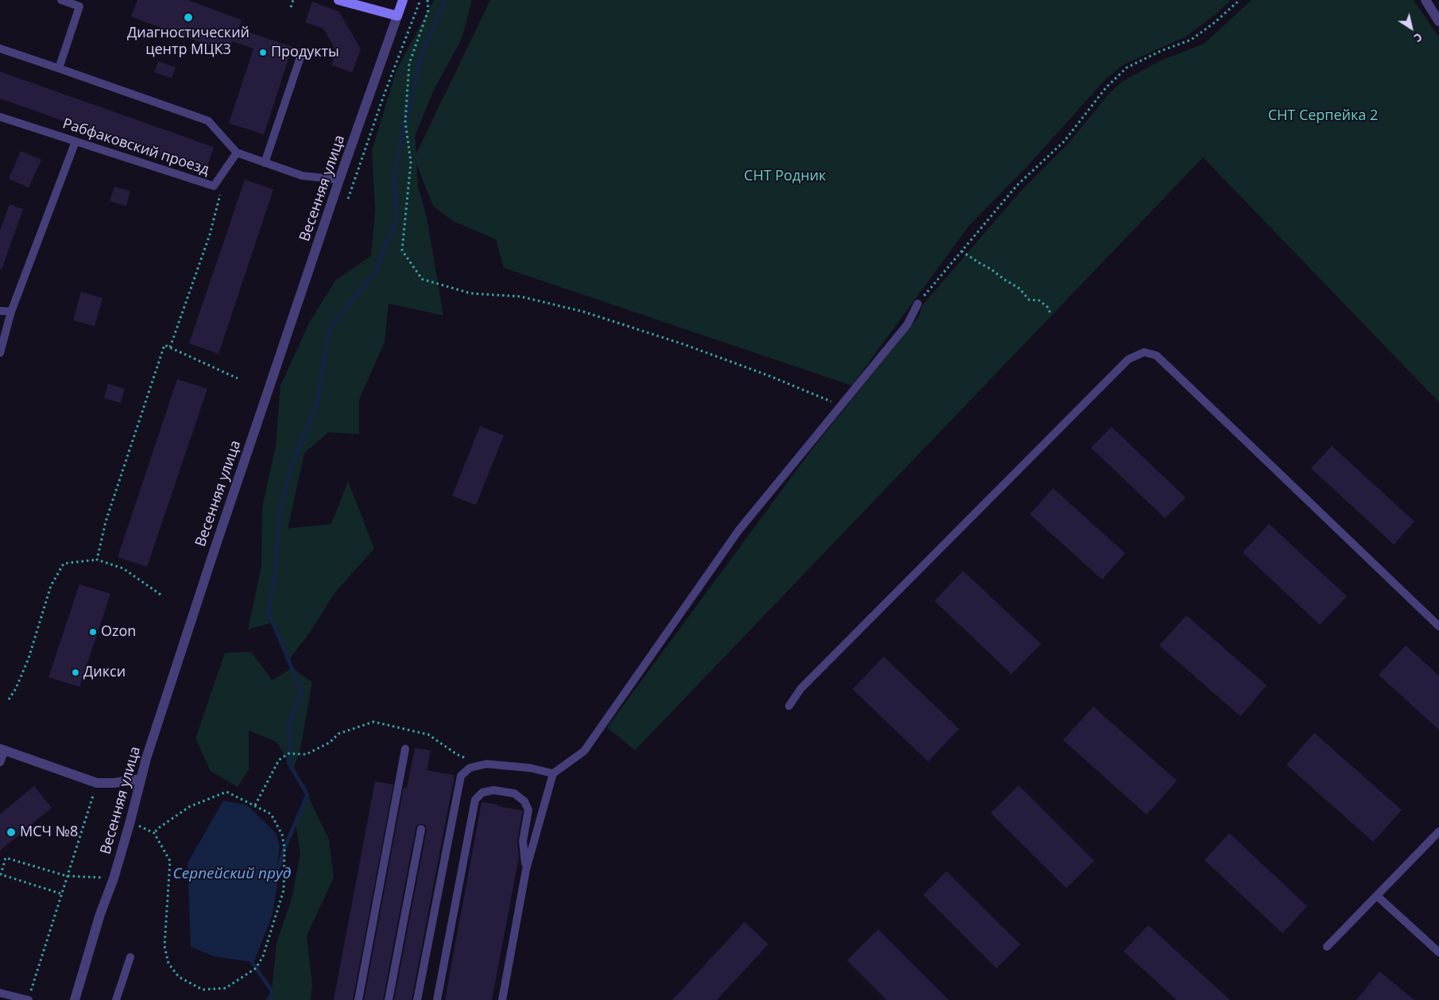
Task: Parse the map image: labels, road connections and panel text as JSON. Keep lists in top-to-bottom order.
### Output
{
  "streets": {
    "main road": ["Весенняя улица"],
    "lane": ["Рабфаковский проезд"]
  },
  "water": ["Серпейский пруд"],
  "parks": ["СНТ Серпейка 2", "СНТ Родник"],
  "places": [
    "Диагностический центр МЦК3",
    "Продукты",
    "Ozon",
    "Дикси",
    "МСЧ №8"
  ],
  "north": "bottom right"
}
